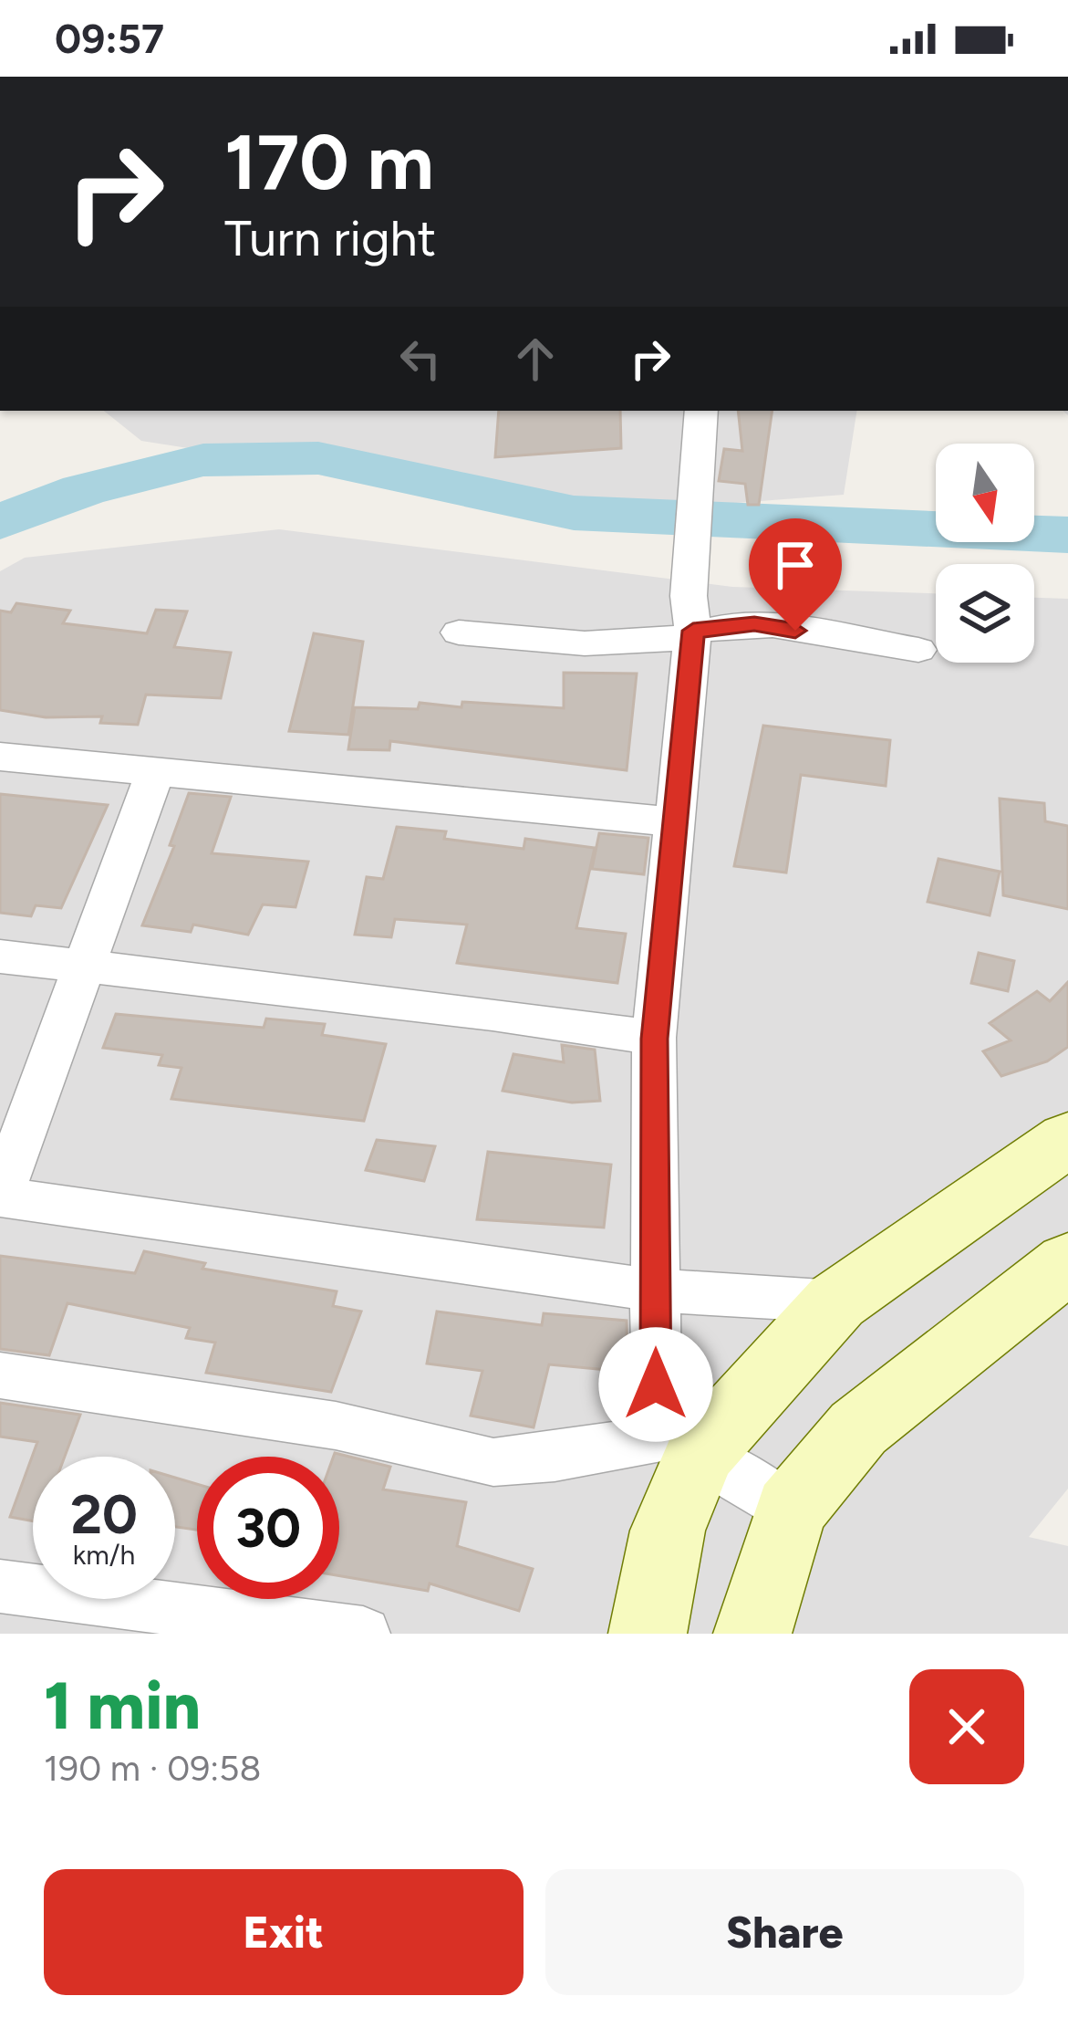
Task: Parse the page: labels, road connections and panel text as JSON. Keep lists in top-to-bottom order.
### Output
{
  "north": "bottom",
  "page": {
    "status": "09:57",
    "turn": ["170 m", "Turn right"],
    "speed": "20 km/h",
    "limit": "30",
    "heading": ["1 min", "190 m · 09:58"],
    "buttons": ["Exit", "Share"]
  }
}
